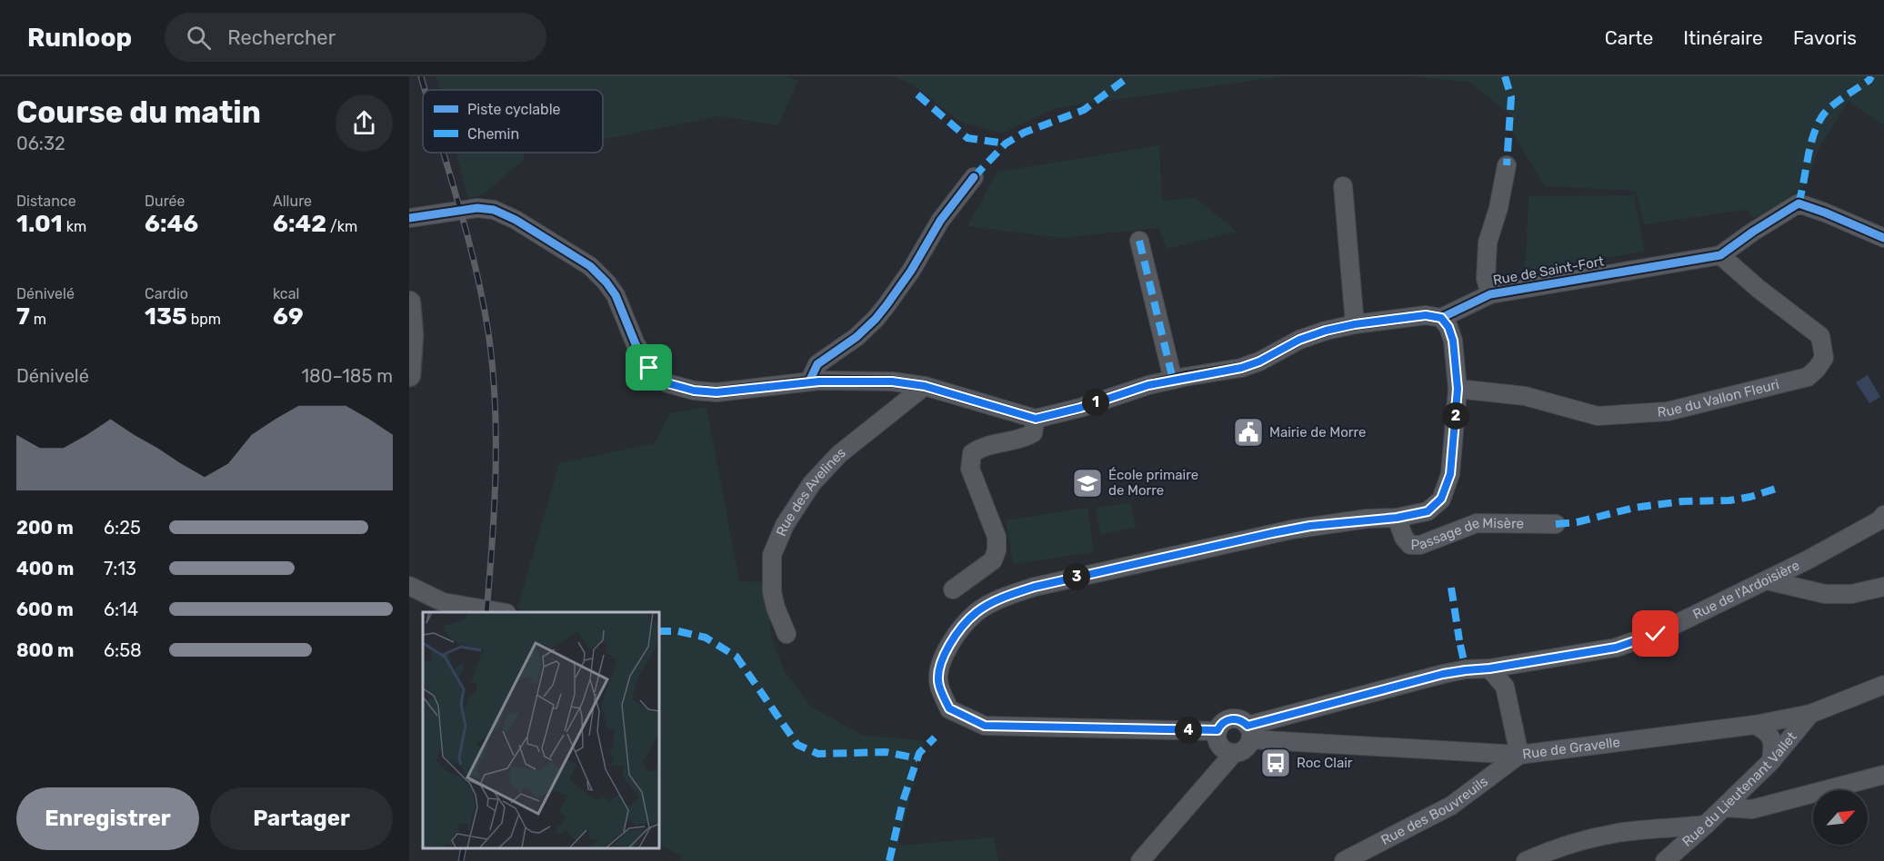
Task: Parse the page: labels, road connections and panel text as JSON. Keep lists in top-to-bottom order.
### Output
{
  "streets": {
    "street": [
      "Rue de Saint-Fort",
      "Rue du Vallon Fleuri",
      "Rue des Avelines",
      "Passage de Misère",
      "Rue de l'Ardoisière",
      "Rue de Gravelle",
      "Rue du Lieutenant Vallet",
      "Rue des Bouvreuils"
    ]
  },
  "crossings": [
    ["Rue de Saint-Fort", "Rue du Vallon Fleuri"],
    ["Rue de l'Ardoisière", "Rue de Gravelle"],
    ["Rue de Gravelle", "Rue du Lieutenant Vallet"],
    ["Rue de Gravelle", "Rue des Bouvreuils"]
  ],
  "places": {
    "public building": ["Mairie de Morre"],
    "school or university": ["École primaire de Morre"],
    "bus stop": ["Roc Clair"]
  },
  "legend": ["Piste cyclable", "Chemin"],
  "north": "top right",
  "page": {
    "header": "Runloop",
    "search": "Rechercher",
    "nav": ["Carte", "Itinéraire", "Favoris"],
    "heading": ["Course du matin", "06:32"],
    "stats": [
      ["Distance", "1.01 km"],
      ["Durée", "6:46"],
      ["Allure", "6:42 /km"],
      ["Dénivelé", "7 m"],
      ["Cardio", "135 bpm"],
      ["kcal", "69"]
    ],
    "chart": ["Dénivelé", "180–185 m"],
    "pins": [
      "1",
      "2",
      "3",
      "4"
    ],
    "list": [
      {
        "name": "200 m",
        "note": "6:25"
      },
      {
        "name": "400 m",
        "note": "7:13"
      },
      {
        "name": "600 m",
        "note": "6:14"
      },
      {
        "name": "800 m",
        "note": "6:58"
      }
    ],
    "buttons": ["Enregistrer", "Partager"]
  }
}
